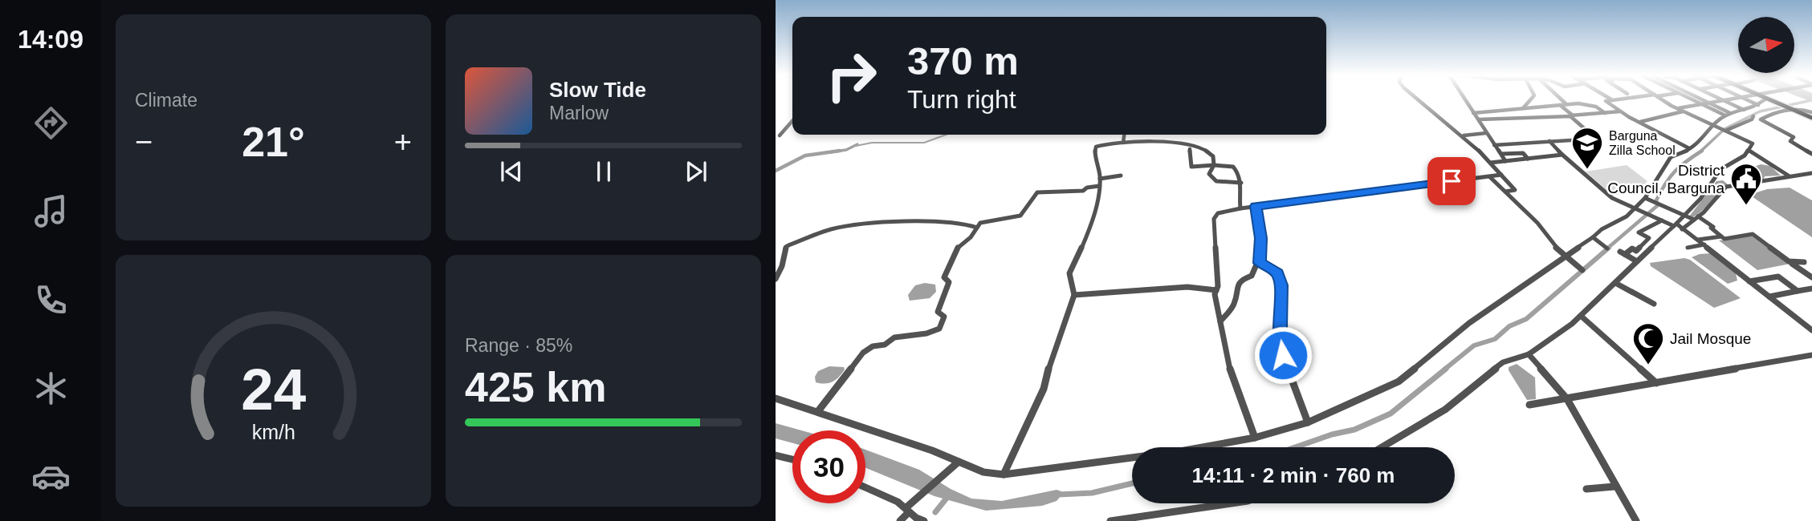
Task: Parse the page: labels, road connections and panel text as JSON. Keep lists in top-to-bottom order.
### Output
{
  "places": {
    "school or university": ["Barguna Zilla School"],
    "public building": ["District Council, Barguna"],
    "mosque": ["Jail Mosque"]
  },
  "north": "right",
  "page": {
    "tabs": "14:09",
    "tile": [
      "Climate",
      ["Range · 85%", "425 km"]
    ],
    "turn": ["370 m", "Turn right"],
    "song": ["Slow Tide", "Marlow"],
    "heat": ["−", "21°", "+"],
    "limit": "30",
    "trip": "14:11 · 2 min · 760 m",
    "gauge": ["24", "km/h"]
  }
}
